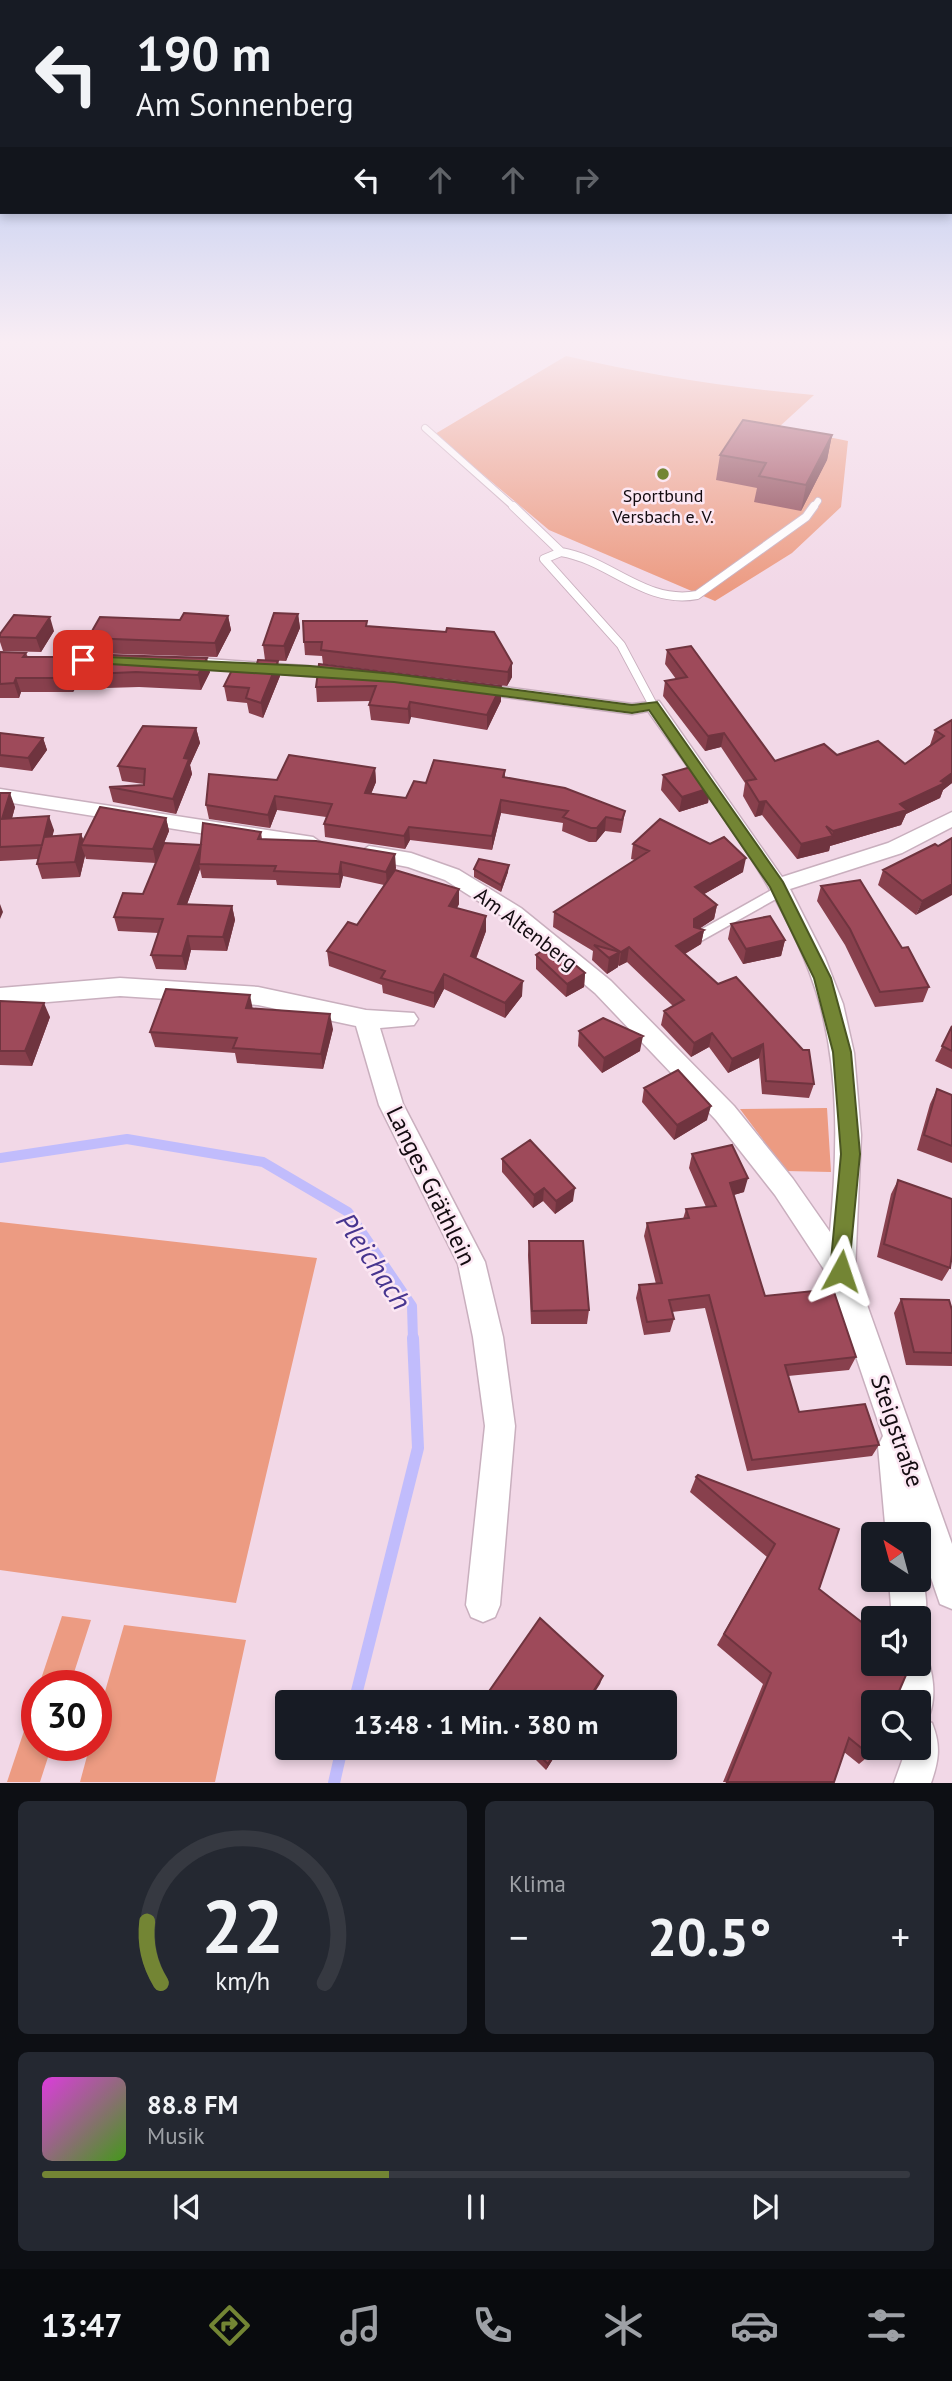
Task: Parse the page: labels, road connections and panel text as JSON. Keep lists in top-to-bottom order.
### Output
{
  "streets": {
    "street": ["Am Altenberg", "Langes Gräthlein", "Steigstraße"]
  },
  "crossings": [
    ["Am Altenberg", "Steigstraße"]
  ],
  "water": ["Pleichach"],
  "places": ["Sportbund Versbach e. V."],
  "north": "top left",
  "page": {
    "turn": ["190 m", "Am Sonnenberg"],
    "limit": "30",
    "trip": "13:48 · 1 Min. · 380 m",
    "tile": "Klima",
    "heat": ["−", "20.5°", "+"],
    "song": ["88.8 FM", "Musik"],
    "tabs": "13:47",
    "gauge": ["22", "km/h"]
  }
}
